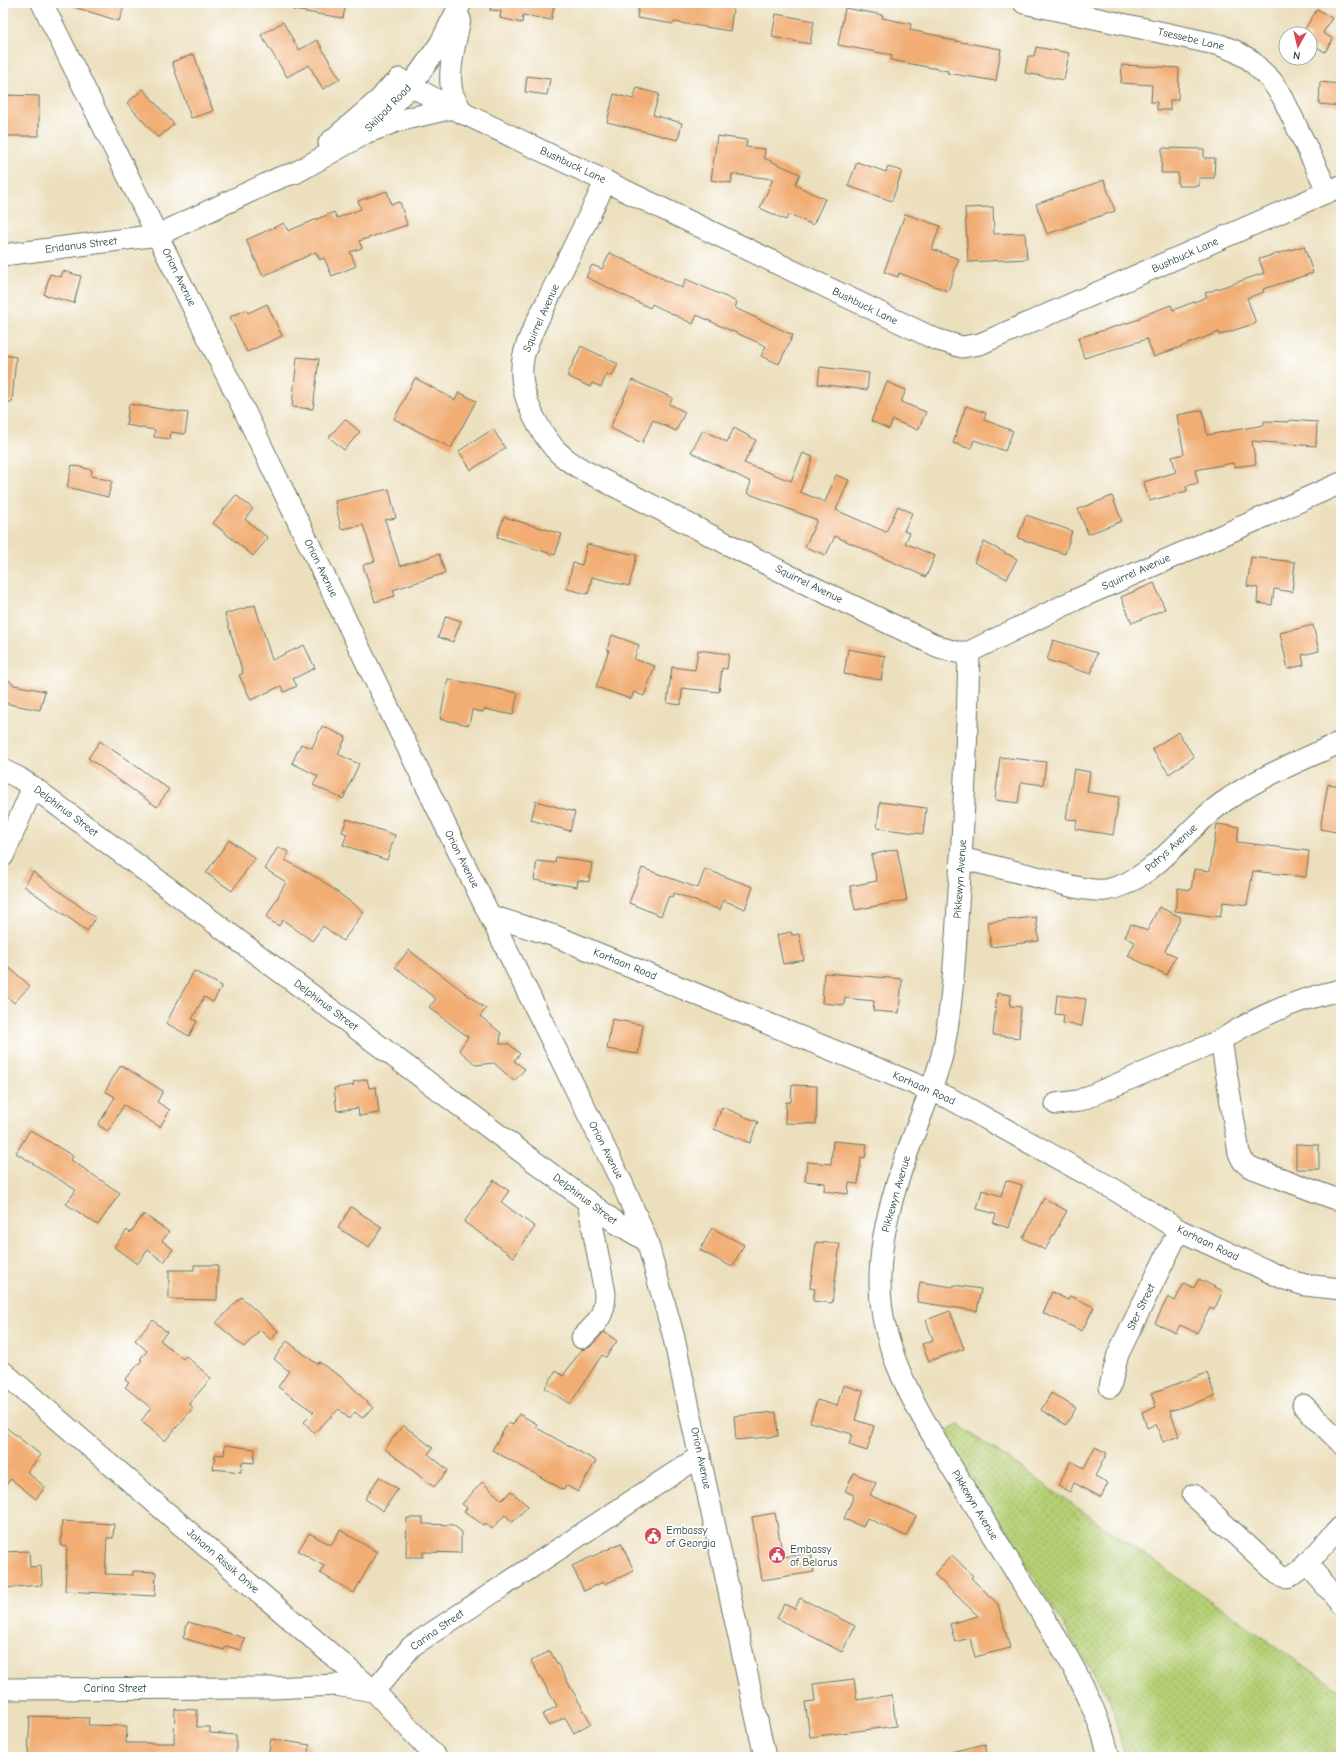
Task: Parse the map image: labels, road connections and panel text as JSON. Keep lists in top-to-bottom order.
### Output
{
  "streets": {
    "street": [
      "Tsessebe Lane",
      "Skilpad Road",
      "Bushbuck Lane",
      "Eridanus Street",
      "Orion Avenue",
      "Squirrel Avenue",
      "Delphinus Street",
      "Patrys Avenue",
      "Pikkewyn Avenue",
      "Korhaan Road",
      "Ster Street",
      "Johann Rissik Drive",
      "Carina Street"
    ]
  },
  "crossings": [
    ["Tsessebe Lane", "Bushbuck Lane"],
    ["Skilpad Road", "Bushbuck Lane"],
    ["Skilpad Road", "Eridanus Street"],
    ["Skilpad Road", "Orion Avenue"],
    ["Bushbuck Lane", "Squirrel Avenue"],
    ["Eridanus Street", "Orion Avenue"],
    ["Orion Avenue", "Delphinus Street"],
    ["Orion Avenue", "Korhaan Road"],
    ["Orion Avenue", "Carina Street"],
    ["Squirrel Avenue", "Pikkewyn Avenue"],
    ["Patrys Avenue", "Pikkewyn Avenue"],
    ["Pikkewyn Avenue", "Korhaan Road"],
    ["Korhaan Road", "Ster Street"],
    ["Johann Rissik Drive", "Carina Street"]
  ],
  "places": {
    "public building": ["Embassy of Georgia", "Embassy of Belarus"]
  },
  "north": "bottom"
}
